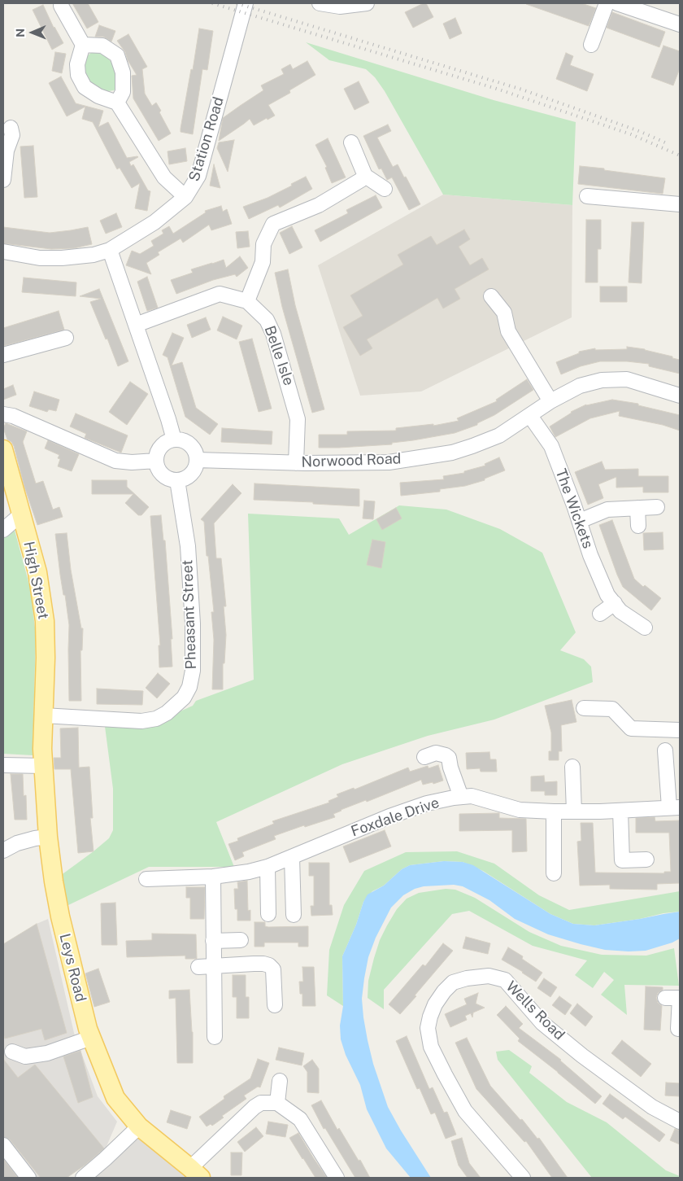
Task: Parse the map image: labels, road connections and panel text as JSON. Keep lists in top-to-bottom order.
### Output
{
  "streets": {
    "main road": ["High Street", "Leys Road"],
    "street": [
      "Station Road",
      "Belle Isle",
      "Norwood Road",
      "The Wickets",
      "Pheasant Street",
      "Foxdale Drive",
      "Wells Road"
    ]
  },
  "crossings": [
    ["Belle Isle", "Norwood Road"],
    ["Norwood Road", "The Wickets"],
    ["Norwood Road", "Pheasant Street"],
    ["High Street", "Pheasant Street"],
    ["High Street", "Leys Road"],
    ["Pheasant Street", "Leys Road"]
  ],
  "north": "left"
}
